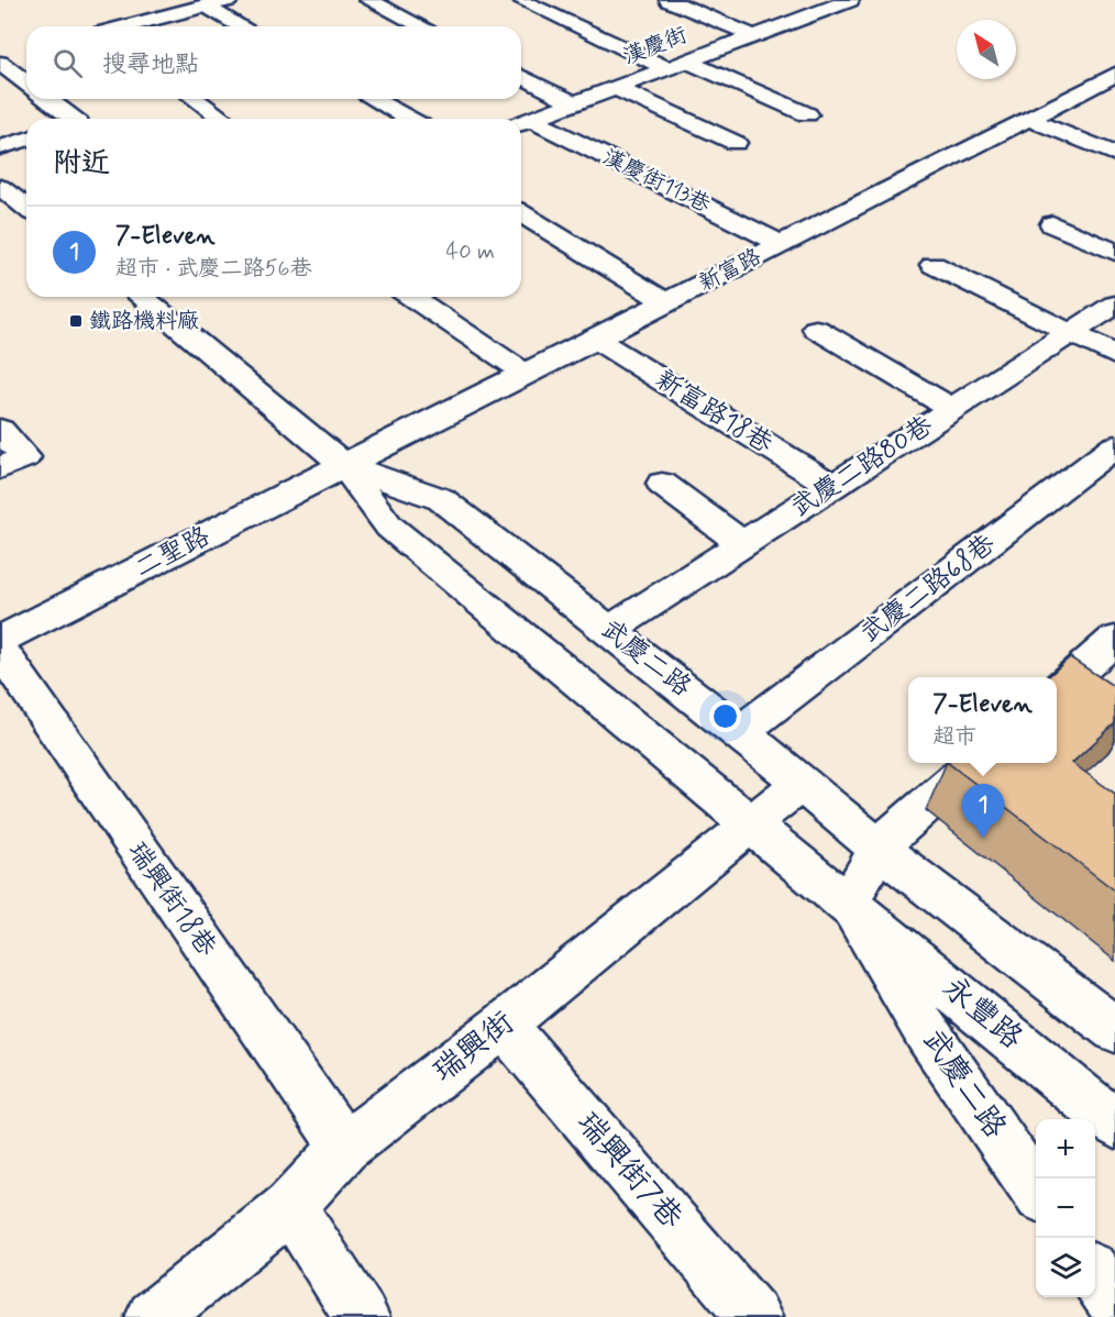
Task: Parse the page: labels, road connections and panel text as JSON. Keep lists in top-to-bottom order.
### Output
{
  "streets": {
    "street": [
      "漢慶街",
      "漢慶街113巷",
      "新富路",
      "新富路18巷",
      "武慶二路80巷",
      "二聖路",
      "武慶二路68巷",
      "武慶二路",
      "瑞興街18巷",
      "永豐路",
      "瑞興街",
      "瑞興街7巷"
    ]
  },
  "crossings": [
    ["漢慶街", "漢慶街113巷"],
    ["漢慶街113巷", "新富路"],
    ["新富路", "新富路18巷"],
    ["新富路", "二聖路"],
    ["新富路", "武慶二路"],
    ["新富路18巷", "武慶二路80巷"],
    ["武慶二路80巷", "武慶二路"],
    ["二聖路", "武慶二路"],
    ["武慶二路68巷", "武慶二路"],
    ["武慶二路", "永豐路"],
    ["武慶二路", "瑞興街"],
    ["瑞興街18巷", "瑞興街"],
    ["瑞興街", "瑞興街7巷"]
  ],
  "places": {
    "transit": ["鐵路機料廠"]
  },
  "north": "top left",
  "page": {
    "search": "搜尋地點",
    "heading": "附近",
    "list": [
      {
        "mark": "1",
        "name": "7-Eleven",
        "note": "超市 · 武慶二路56巷",
        "value": "40 m"
      }
    ],
    "popup": ["7-Eleven", "超市"],
    "pins": "1",
    "map_buttons": ["+", "−"]
  }
}
